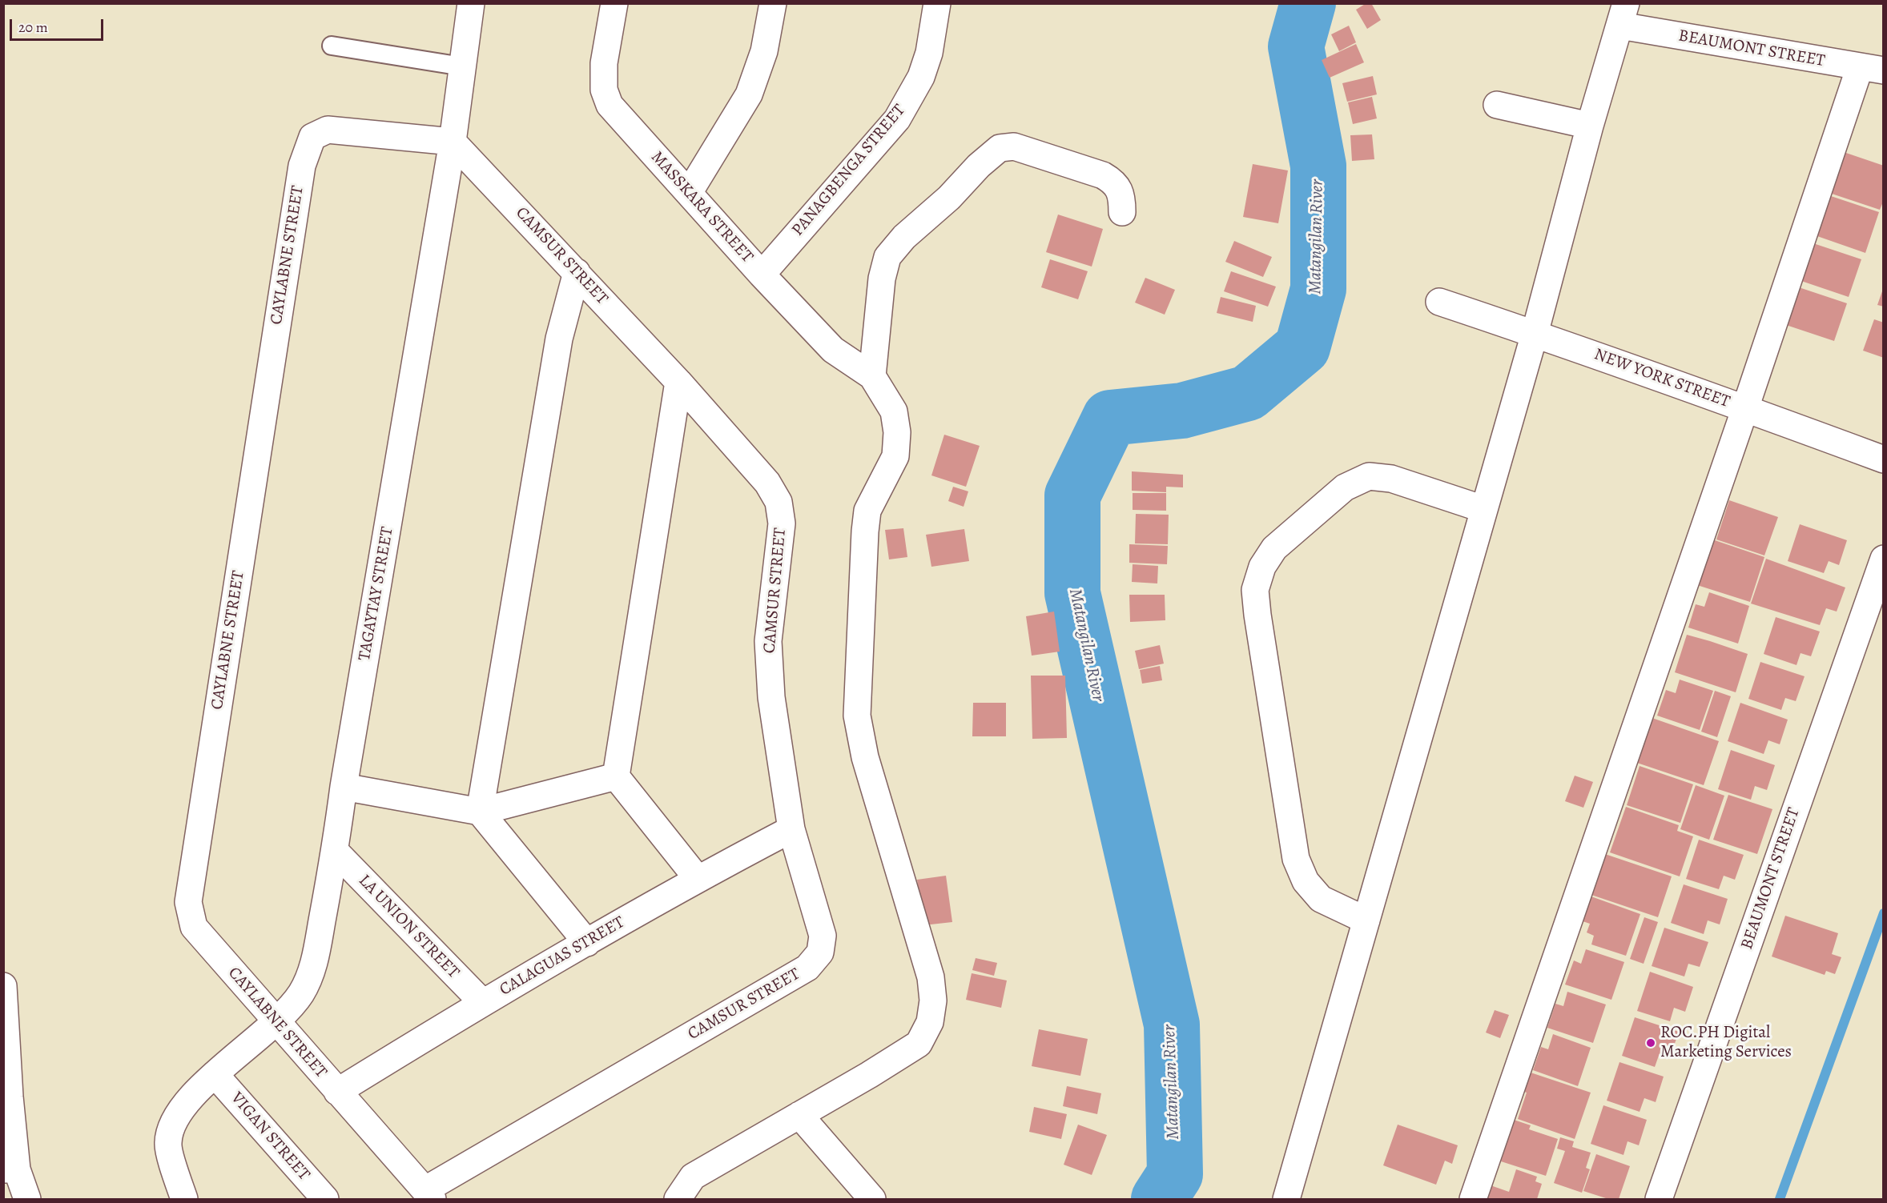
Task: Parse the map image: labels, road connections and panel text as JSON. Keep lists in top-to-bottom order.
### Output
{
  "streets": {
    "street": [
      "BEAUMONT STREET",
      "PANAGBENGA STREET",
      "MASSKARA STREET",
      "CAYLABNE STREET",
      "CAMSUR STREET",
      "NEW YORK STREET",
      "TAGAYTAY STREET",
      "LA UNION STREET",
      "CALAGUAS STREET",
      "VIGAN STREET"
    ]
  },
  "crossings": [
    ["PANAGBENGA STREET", "MASSKARA STREET"],
    ["CAYLABNE STREET", "CAMSUR STREET"],
    ["CAYLABNE STREET", "TAGAYTAY STREET"],
    ["CAYLABNE STREET", "CALAGUAS STREET"],
    ["CAMSUR STREET", "TAGAYTAY STREET"],
    ["CAMSUR STREET", "CALAGUAS STREET"],
    ["TAGAYTAY STREET", "LA UNION STREET"],
    ["TAGAYTAY STREET", "VIGAN STREET"],
    ["LA UNION STREET", "CALAGUAS STREET"]
  ],
  "water": ["Matangilan River"],
  "places": ["ROC.PH Digital Marketing Services"],
  "scale_bar": "20 m"
}
